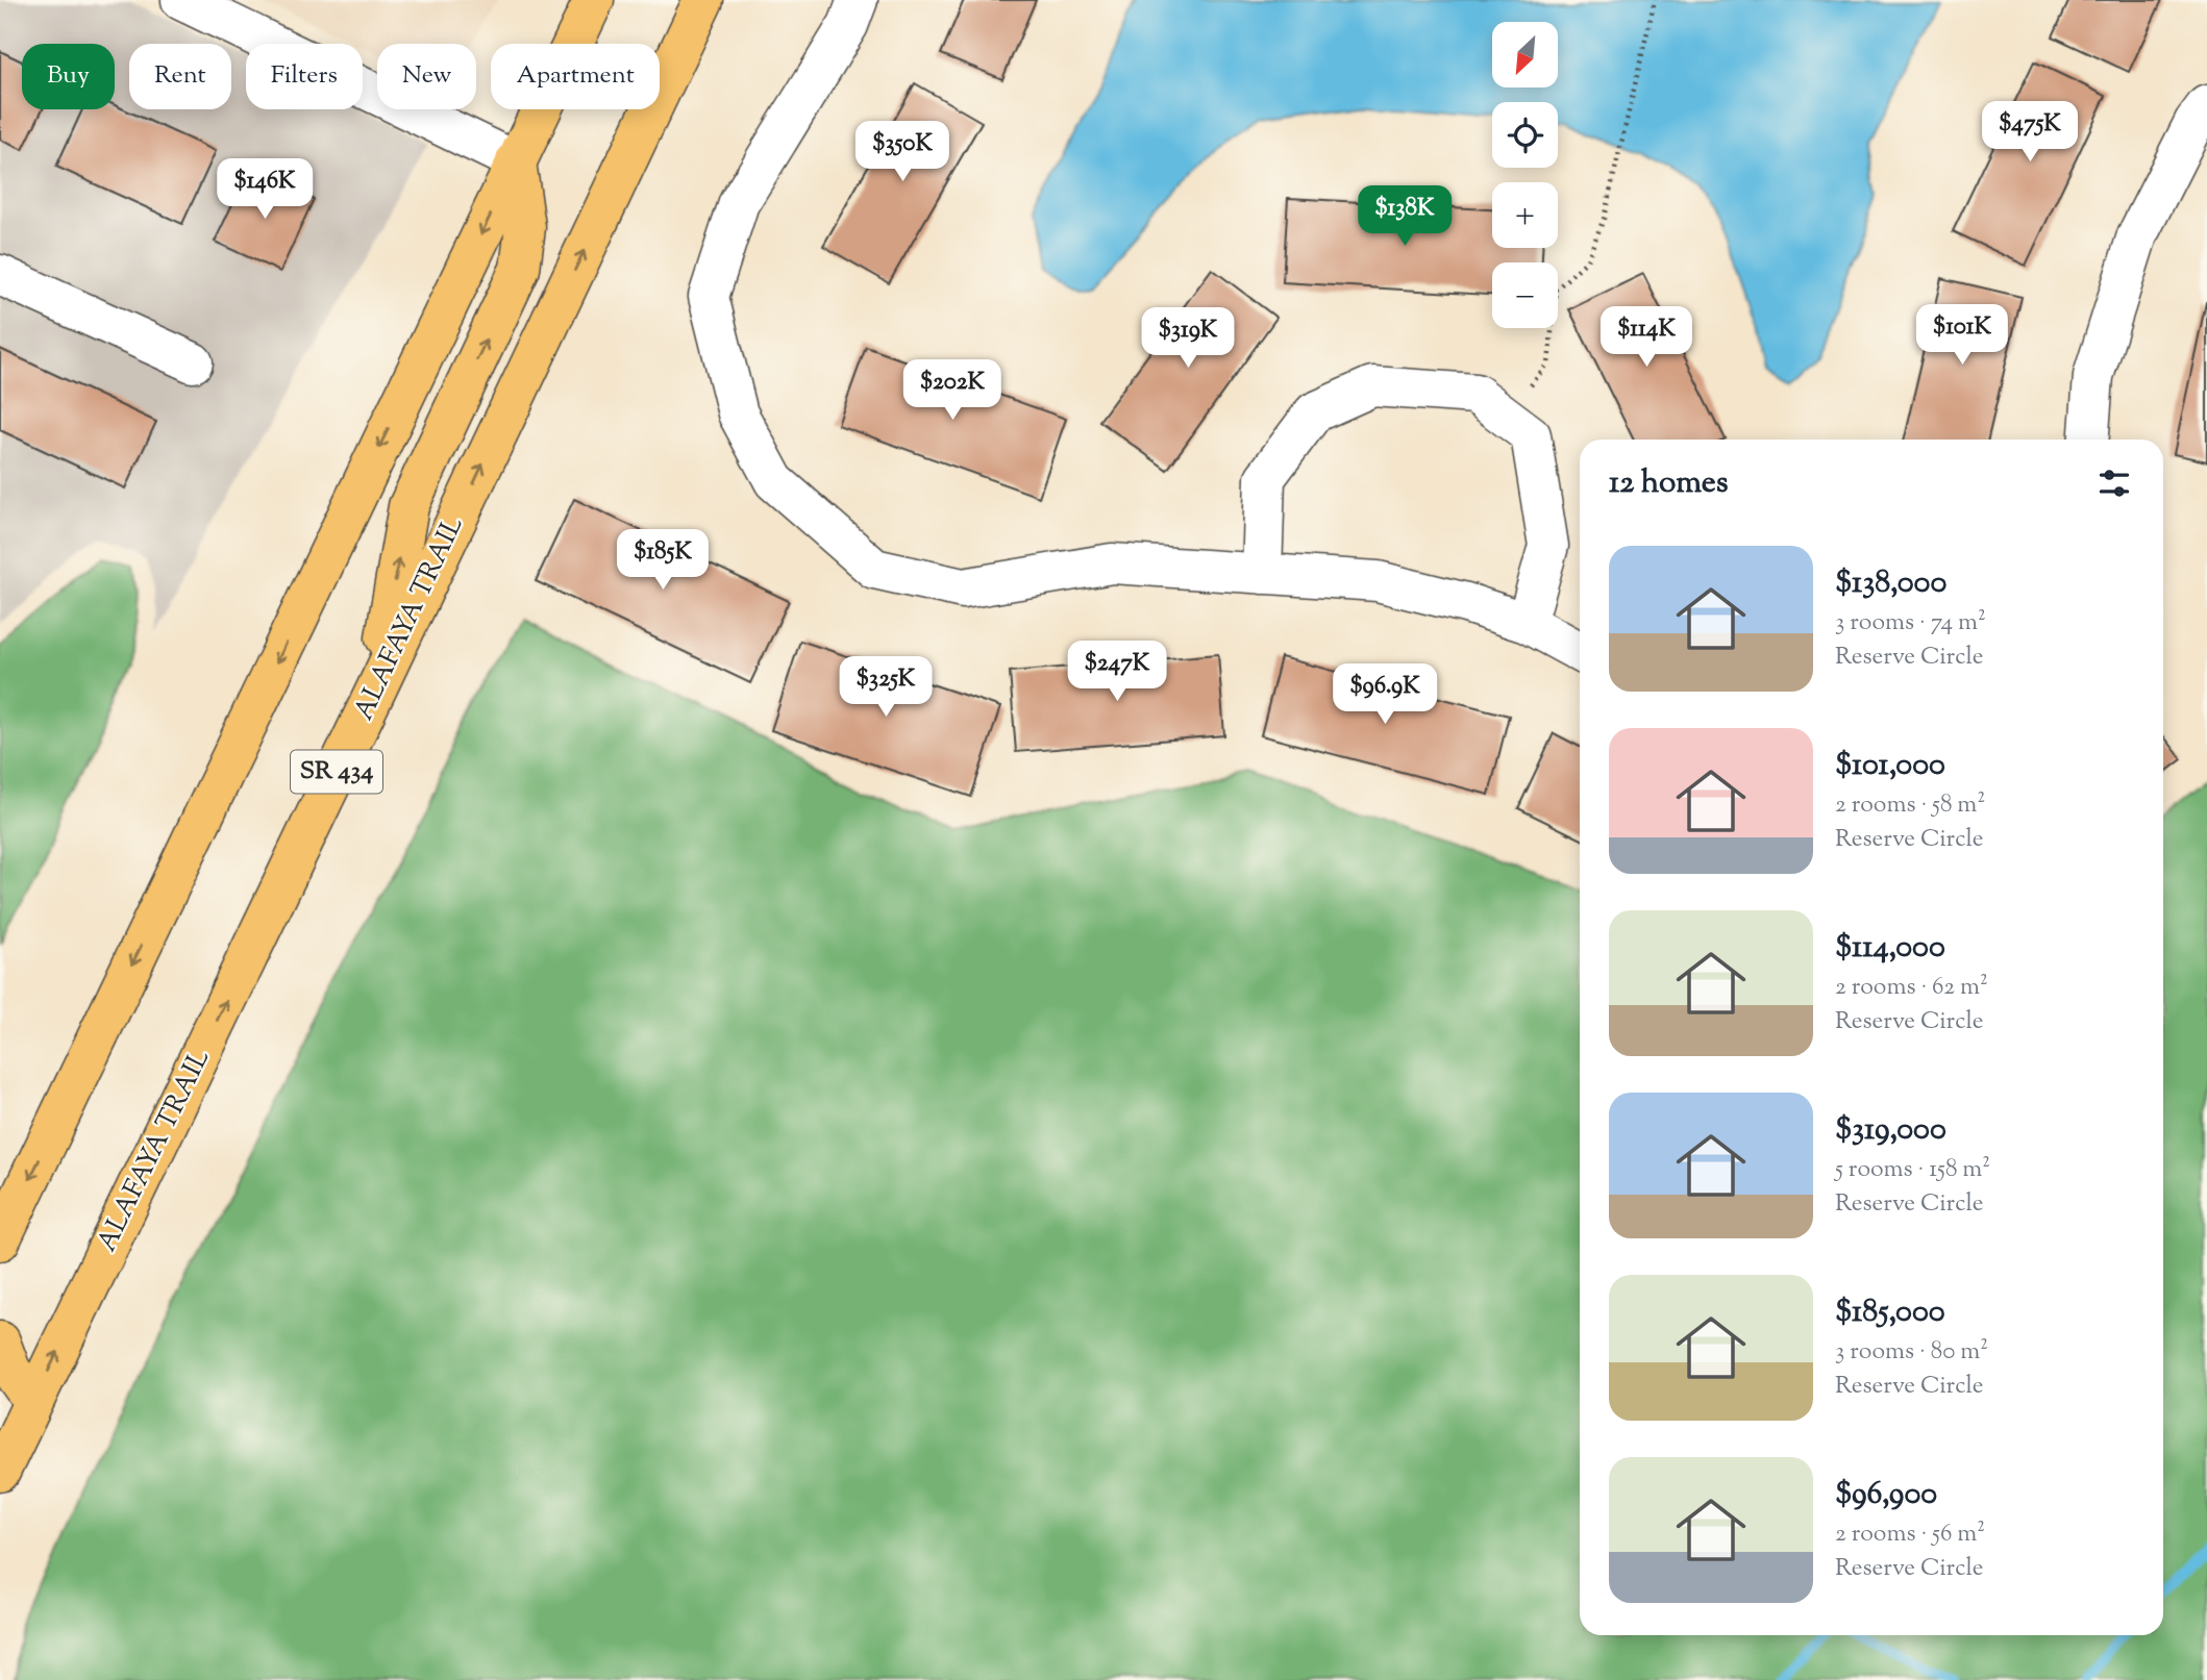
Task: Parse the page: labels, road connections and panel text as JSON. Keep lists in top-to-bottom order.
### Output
{
  "streets": {
    "main road": ["ALAFAYA TRAIL", "SR 434"]
  },
  "north": "bottom left",
  "page": {
    "map_buttons": ["+", "−"],
    "chip": [
      "Buy",
      "Rent",
      "Filters",
      "New",
      "Apartment"
    ],
    "price": [
      "$475K",
      "$350K",
      "$146K",
      "$138K",
      "$101K",
      "$114K",
      "$319K",
      "$202K",
      "$185K",
      "$247K",
      "$325K",
      "$96.9K"
    ],
    "heading": "12 homes",
    "list": [
      {
        "name": "$138,000",
        "note": "3 rooms · 74 m² · Reserve Circle"
      },
      {
        "name": "$101,000",
        "note": "2 rooms · 58 m² · Reserve Circle"
      },
      {
        "name": "$114,000",
        "note": "2 rooms · 62 m² · Reserve Circle"
      },
      {
        "name": "$319,000",
        "note": "5 rooms · 158 m² · Reserve Circle"
      },
      {
        "name": "$185,000",
        "note": "3 rooms · 80 m² · Reserve Circle"
      },
      {
        "name": "$96,900",
        "note": "2 rooms · 56 m² · Reserve Circle"
      }
    ]
  }
}
